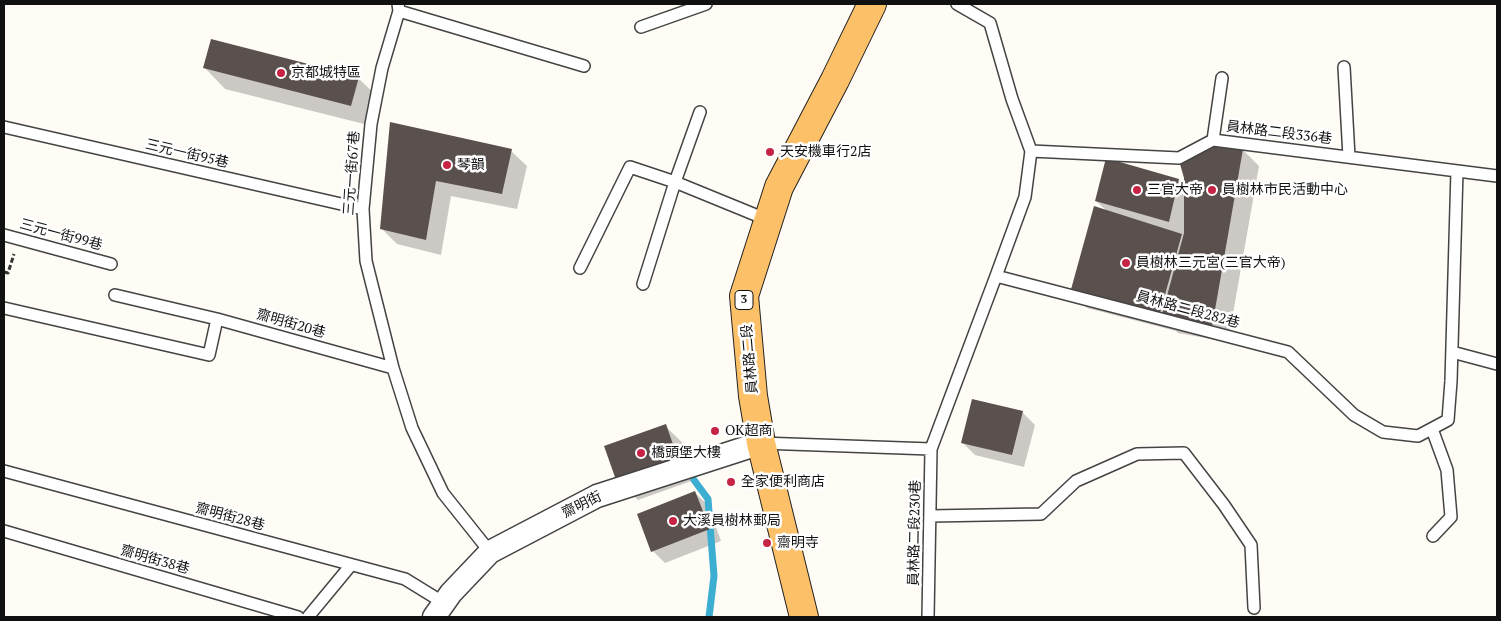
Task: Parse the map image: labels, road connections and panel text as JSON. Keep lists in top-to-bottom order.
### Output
{
  "streets": {
    "main road": ["3", "員林路二段"],
    "street": ["齋明街"],
    "lane": [
      "員林路二段336巷",
      "三元一街95巷",
      "三元一街67巷",
      "三元一街99巷",
      "員林路二段282巷",
      "齋明街20巷",
      "齋明街28巷",
      "員林路二段230巷",
      "齋明街38巷"
    ]
  },
  "crossings": [
    ["員林路二段336巷", "員林路二段282巷"],
    ["三元一街95巷", "三元一街67巷"],
    ["三元一街67巷", "齋明街20巷"],
    ["員林路二段", "齋明街"],
    ["齋明街", "齋明街28巷"]
  ],
  "places": [
    "京都城特區",
    "天安機車行2店",
    "琴韻",
    "三官大帝",
    "員樹林市民活動中心",
    "員樹林三元宮(三官大帝)",
    "OK超商",
    "橋頭堡大樓",
    "全家便利商店",
    "大溪員樹林郵局",
    "齋明寺"
  ]
}
